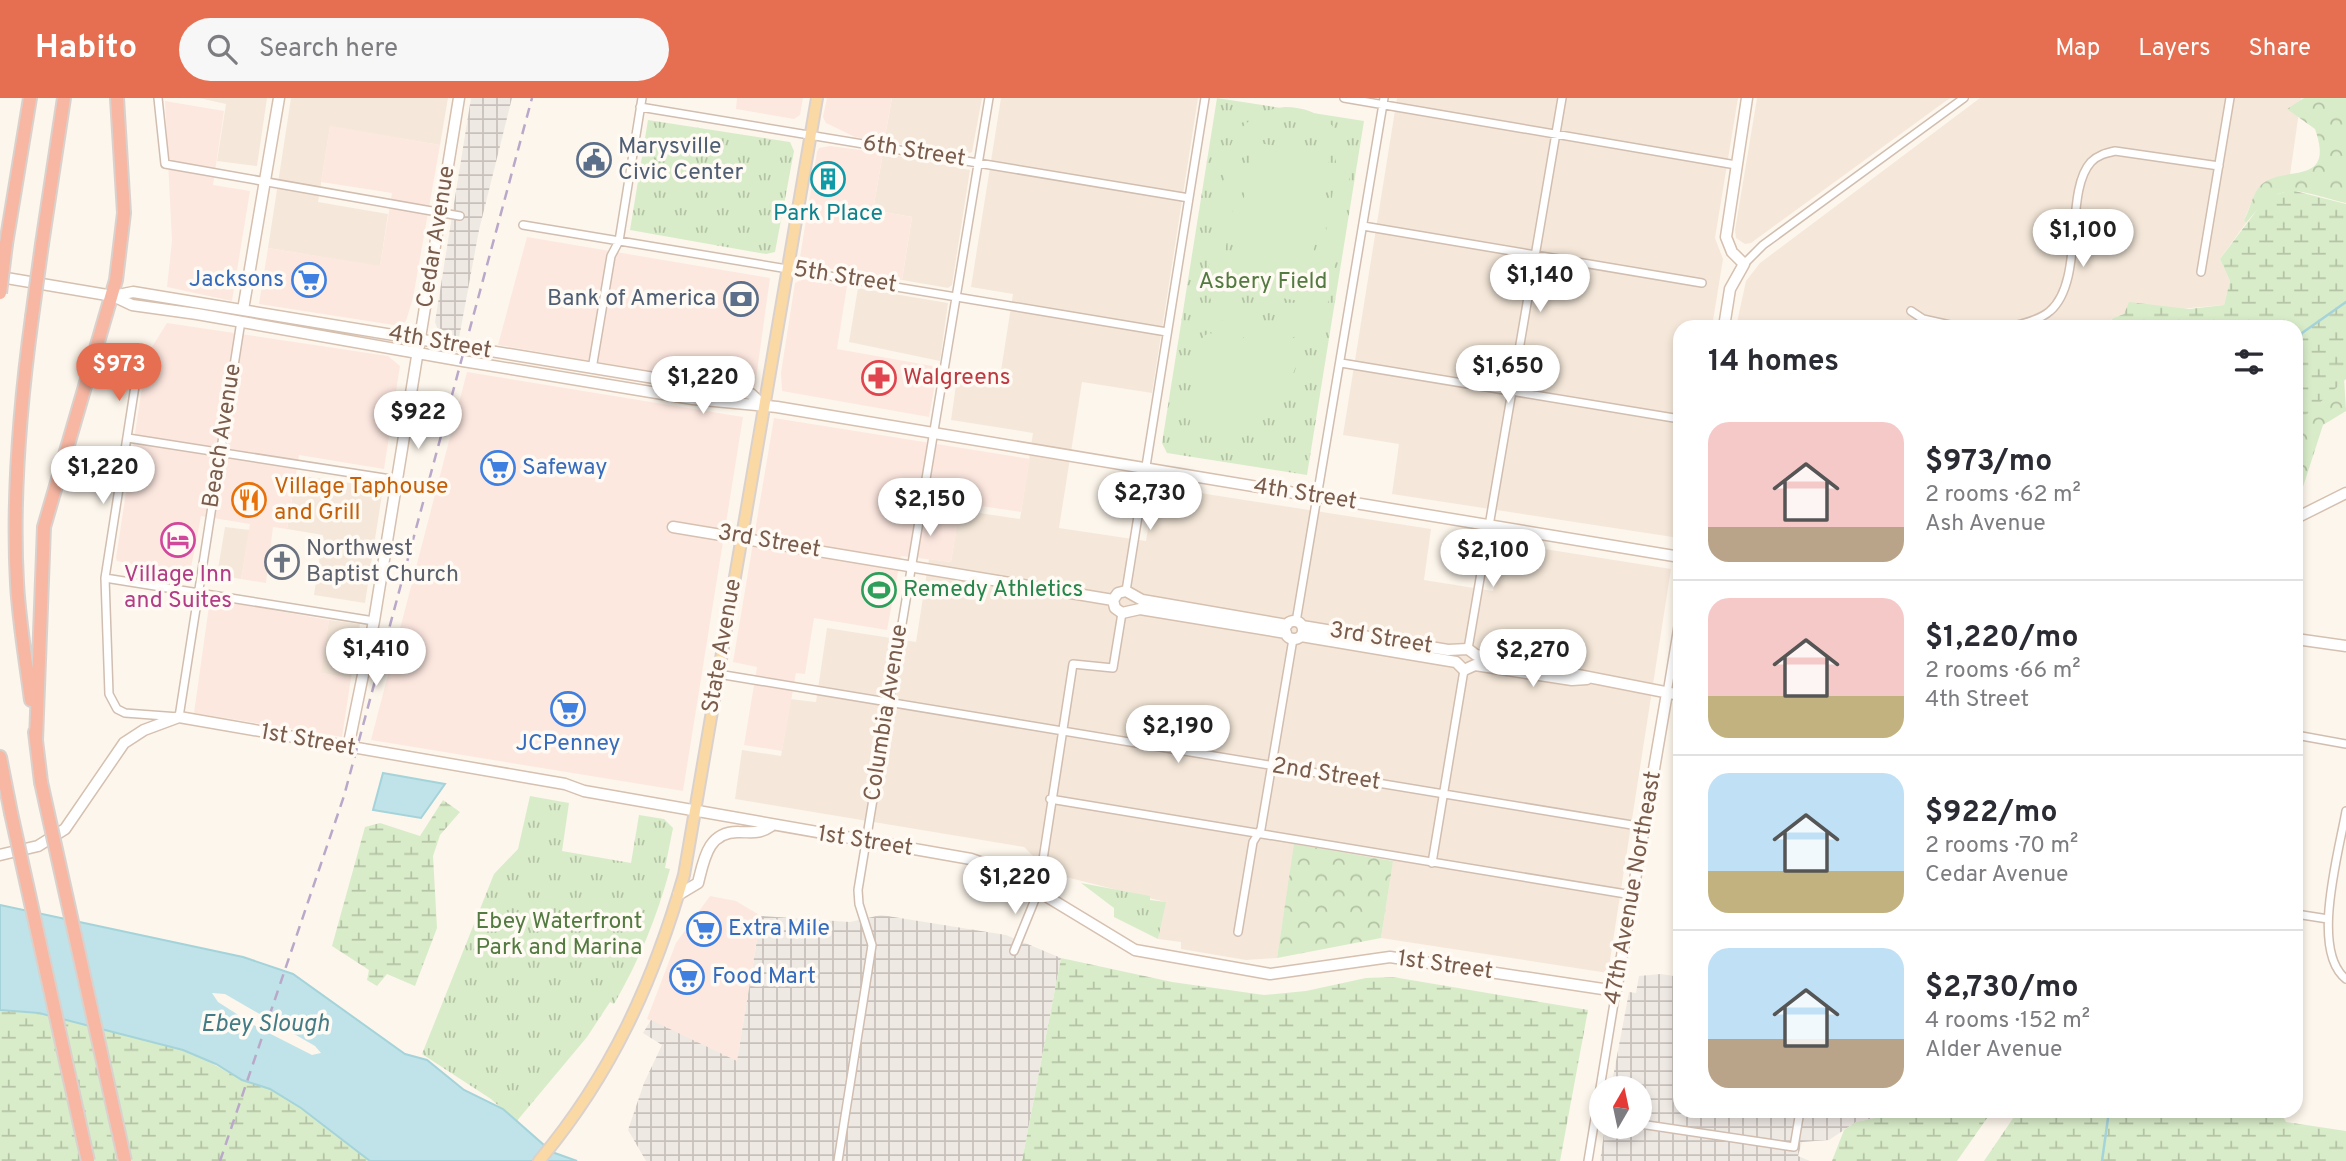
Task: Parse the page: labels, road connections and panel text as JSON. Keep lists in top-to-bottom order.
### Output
{
  "streets": {
    "main road": ["State Avenue"],
    "street": [
      "6th Street",
      "Cedar Avenue",
      "5th Street",
      "4th Street",
      "Beach Avenue",
      "3rd Street",
      "Columbia Avenue",
      "1st Street",
      "2nd Street",
      "47th Avenue Northeast"
    ]
  },
  "crossings": [
    ["6th Street", "State Avenue"],
    ["6th Street", "Columbia Avenue"],
    ["Cedar Avenue", "4th Street"],
    ["Cedar Avenue", "1st Street"],
    ["5th Street", "State Avenue"],
    ["5th Street", "Columbia Avenue"],
    ["4th Street", "Beach Avenue"],
    ["4th Street", "State Avenue"],
    ["4th Street", "Columbia Avenue"],
    ["Beach Avenue", "1st Street"],
    ["3rd Street", "State Avenue"],
    ["3rd Street", "Columbia Avenue"],
    ["3rd Street", "47th Avenue Northeast"],
    ["State Avenue", "1st Street"],
    ["State Avenue", "2nd Street"],
    ["Columbia Avenue", "1st Street"],
    ["Columbia Avenue", "2nd Street"],
    ["1st Street", "47th Avenue Northeast"],
    ["2nd Street", "47th Avenue Northeast"]
  ],
  "water": ["Ebey Slough"],
  "parks": ["Asbery Field", "Ebey Waterfront Park and Marina"],
  "places": {
    "public building": ["Marysville Civic Center"],
    "building": ["Park Place"],
    "supermarket": [
      "Jacksons",
      "Safeway",
      "JCPenney",
      "Extra Mile",
      "Food Mart"
    ],
    "bank": ["Bank of America"],
    "pharmacy": ["Walgreens"],
    "restaurant": ["Village Taphouse and Grill"],
    "hotel": ["Village Inn and Suites"],
    "church": ["Northwest Baptist Church"],
    "sports": ["Remedy Athletics"]
  },
  "north": "top",
  "page": {
    "header": "Habito",
    "search": "Search here",
    "nav": ["Map", "Layers", "Share"],
    "price": [
      "$1,100",
      "$1,140",
      "$973",
      "$1,650",
      "$1,220",
      "$922",
      "$1,220",
      "$2,730",
      "$2,150",
      "$2,100",
      "$1,410",
      "$2,270",
      "$2,190",
      "$1,220"
    ],
    "heading": "14 homes",
    "list": [
      {
        "name": "$973/mo",
        "note": "2 rooms · 62 m² · Ash Avenue"
      },
      {
        "name": "$1,220/mo",
        "note": "2 rooms · 66 m² · 4th Street"
      },
      {
        "name": "$922/mo",
        "note": "2 rooms · 70 m² · Cedar Avenue"
      },
      {
        "name": "$2,730/mo",
        "note": "4 rooms · 152 m² · Alder Avenue"
      }
    ]
  }
}
